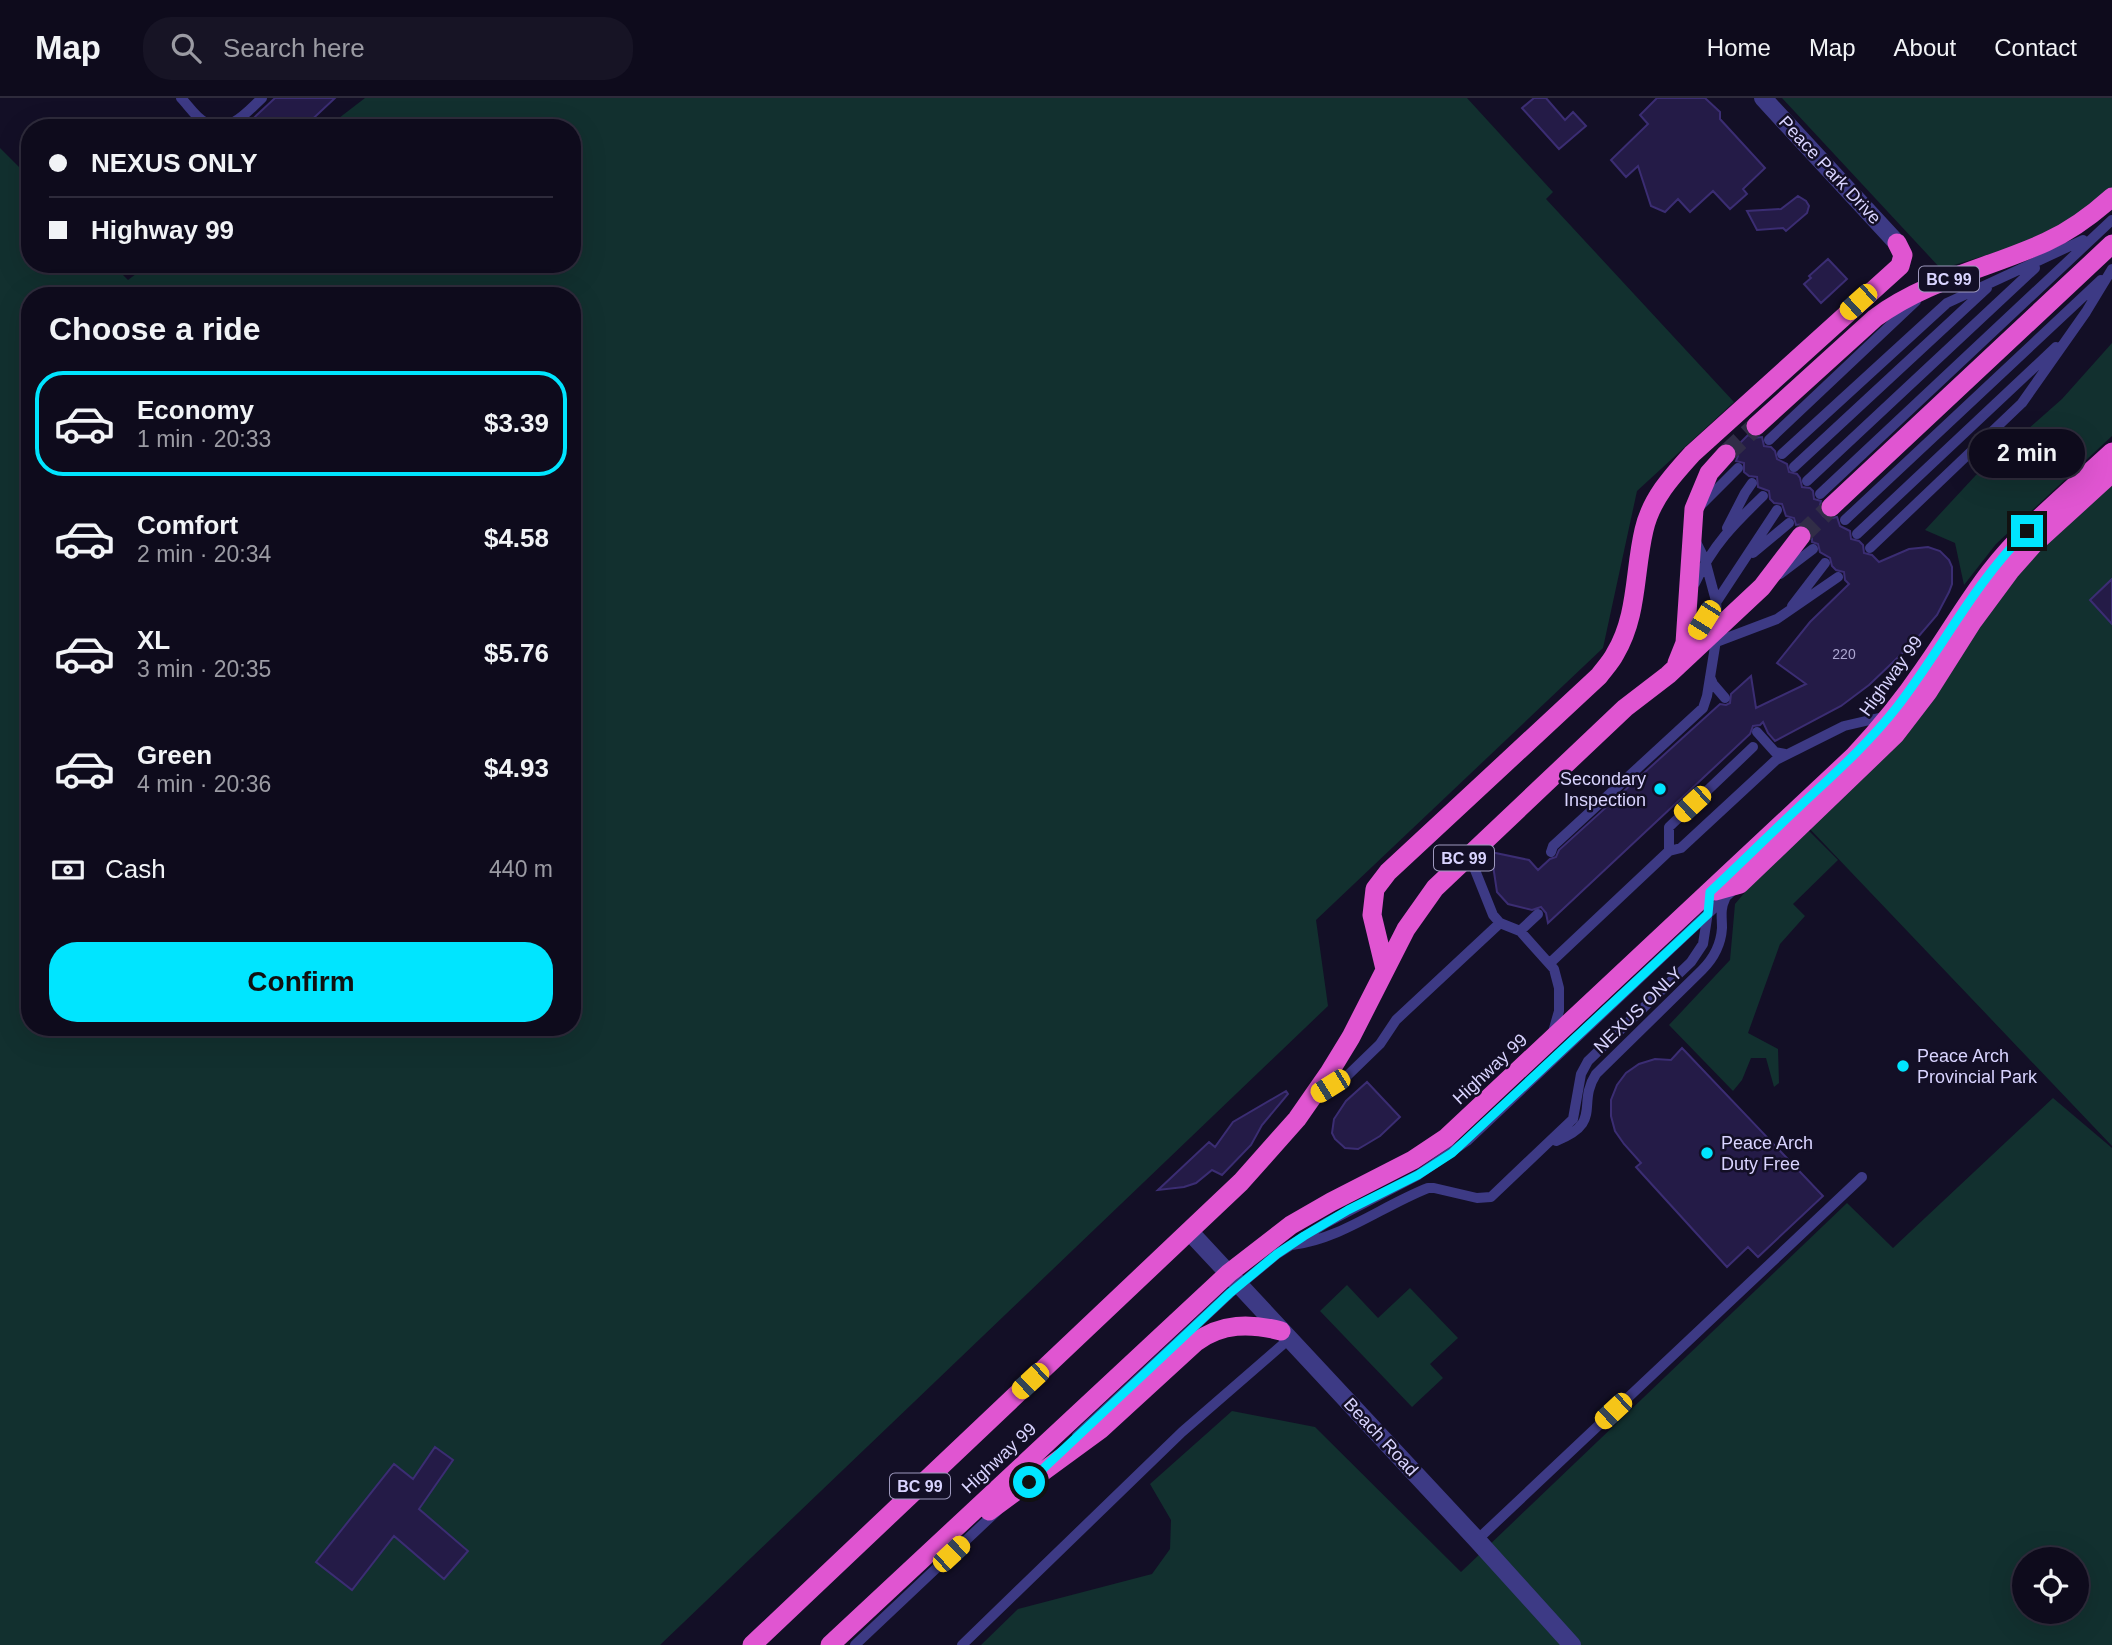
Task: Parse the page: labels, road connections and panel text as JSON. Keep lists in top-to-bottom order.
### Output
{
  "streets": {
    "highway": ["BC 99", "Highway 99"],
    "street": ["Peace Park Drive", "Beach Road"],
    "lane": ["NEXUS ONLY"]
  },
  "crossings": [
    ["BC 99", "Highway 99"],
    ["BC 99", "NEXUS ONLY"],
    ["BC 99", "Beach Road"],
    ["Highway 99", "NEXUS ONLY"],
    ["Highway 99", "Beach Road"],
    ["NEXUS ONLY", "Beach Road"]
  ],
  "places": ["Secondary Inspection", "Peace Arch Provincial Park", "Peace Arch Duty Free"],
  "house_numbers": ["220"],
  "page": {
    "header": "Map",
    "search": "Search here",
    "nav": [
      "Home",
      "Map",
      "About",
      "Contact"
    ],
    "banner": ["NEXUS ONLY", "Highway 99"],
    "heading": "Choose a ride",
    "list": [
      {
        "name": "Economy",
        "note": "1 min · 20:33",
        "value": "$3.39"
      },
      {
        "name": "Comfort",
        "note": "2 min · 20:34",
        "value": "$4.58"
      },
      {
        "name": "XL",
        "note": "3 min · 20:35",
        "value": "$5.76"
      },
      {
        "name": "Green",
        "note": "4 min · 20:36",
        "value": "$4.93"
      }
    ],
    "bubble": "2 min",
    "pay": ["Cash", "440 m"],
    "buttons": "Confirm"
  }
}
